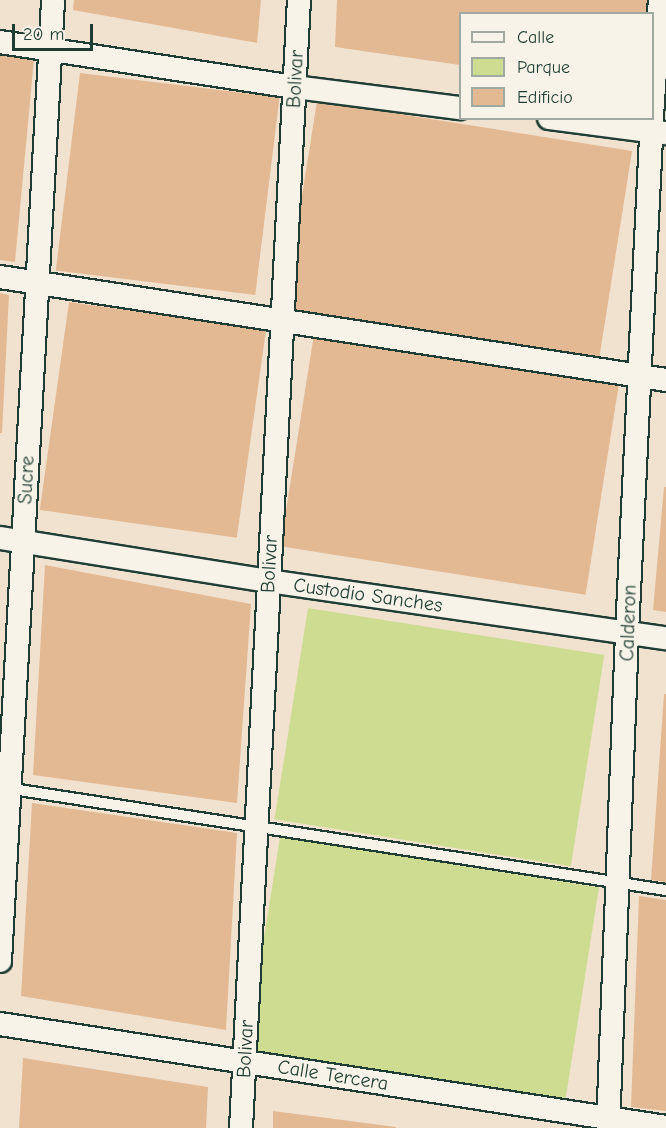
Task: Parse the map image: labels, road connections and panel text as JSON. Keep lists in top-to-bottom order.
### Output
{
  "streets": {
    "street": [
      "Bolivar",
      "Sucre",
      "Custodio Sanches",
      "Calderon",
      "Calle Tercera"
    ]
  },
  "crossings": [
    ["Bolivar", "Custodio Sanches"],
    ["Bolivar", "Calle Tercera"],
    ["Sucre", "Custodio Sanches"],
    ["Custodio Sanches", "Calderon"],
    ["Calderon", "Calle Tercera"]
  ],
  "legend": ["Calle", "Parque", "Edificio"],
  "scale_bar": "20 m"
}
